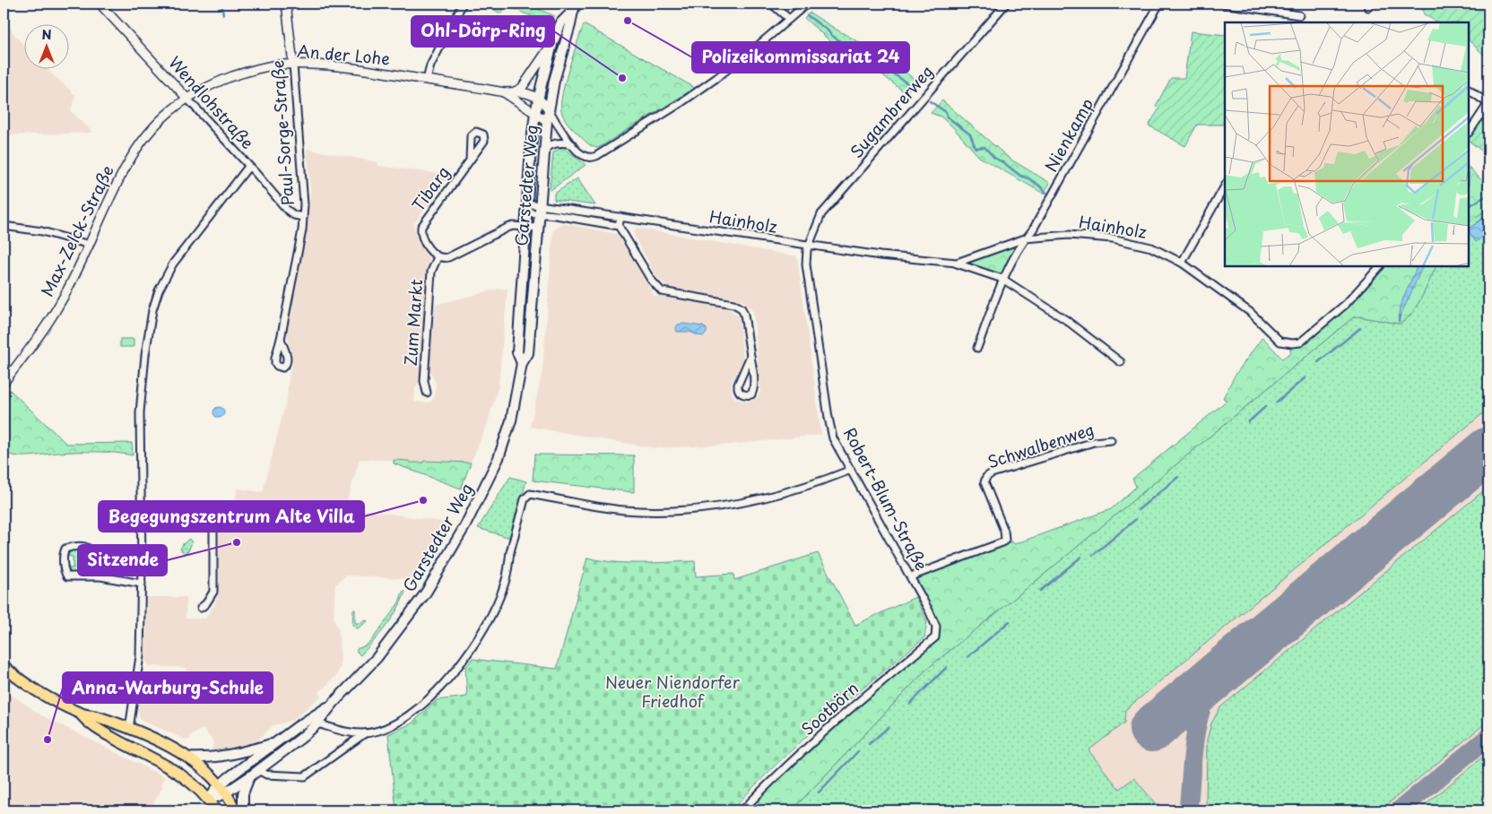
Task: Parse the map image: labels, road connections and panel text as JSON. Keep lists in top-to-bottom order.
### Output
{
  "streets": {
    "main road": ["Garstedter Weg"],
    "street": [
      "An der Lohe",
      "Wendlohstraße",
      "Sugambrerweg",
      "Paul-Sorge-Straße",
      "Nienkamp",
      "Tibarg",
      "Hainholz",
      "Max-Zelck-Straße",
      "Zum Markt",
      "Schwalbenweg",
      "Robert-Blum-Straße",
      "Sootbörn"
    ]
  },
  "crossings": [
    ["An der Lohe", "Wendlohstraße"],
    ["An der Lohe", "Paul-Sorge-Straße"],
    ["An der Lohe", "Garstedter Weg"],
    ["An der Lohe", "Max-Zelck-Straße"],
    ["Wendlohstraße", "Paul-Sorge-Straße"],
    ["Wendlohstraße", "Max-Zelck-Straße"],
    ["Sugambrerweg", "Hainholz"],
    ["Sugambrerweg", "Robert-Blum-Straße"],
    ["Nienkamp", "Hainholz"],
    ["Garstedter Weg", "Hainholz"],
    ["Tibarg", "Zum Markt"],
    ["Hainholz", "Robert-Blum-Straße"],
    ["Schwalbenweg", "Robert-Blum-Straße"],
    ["Robert-Blum-Straße", "Sootbörn"]
  ],
  "parks": ["Neuer Niendorfer Friedhof"],
  "places": [
    "Polizeikommissariat 24",
    "Ohl-Dörp-Ring",
    "Begegungszentrum Alte Villa",
    "Sitzende",
    "Anna-Warburg-Schule"
  ],
  "north": "top"
}
